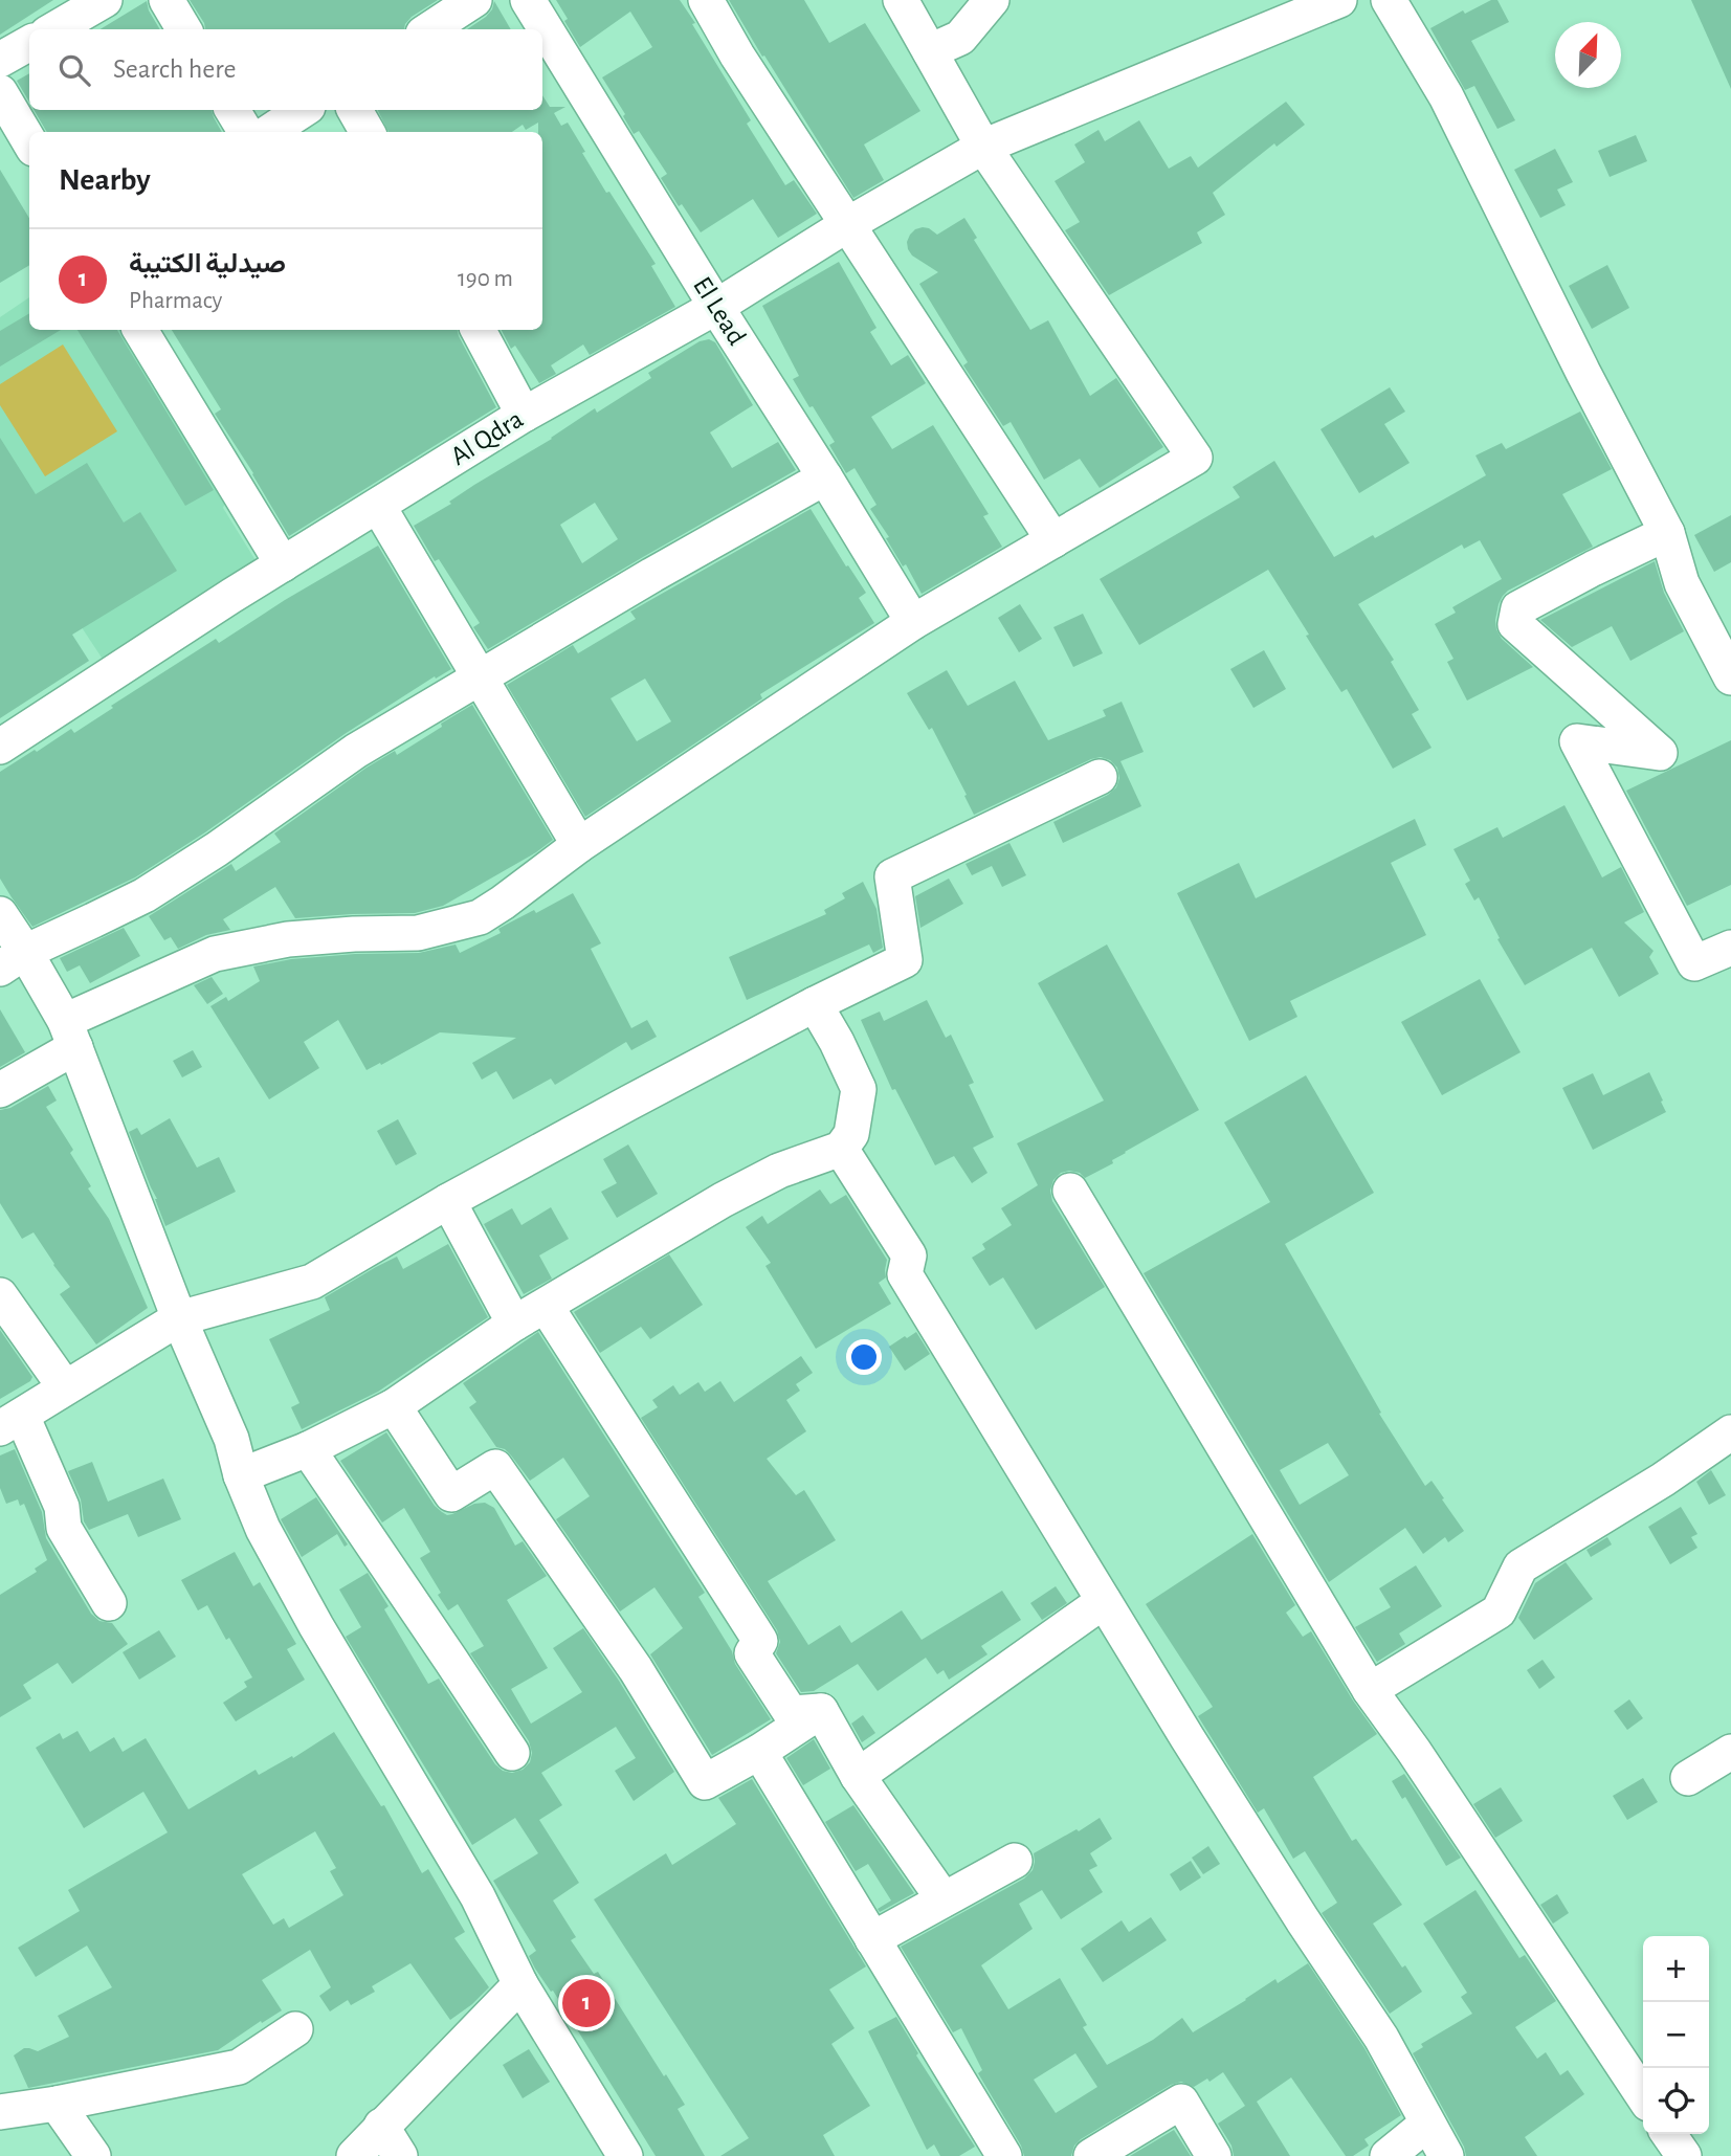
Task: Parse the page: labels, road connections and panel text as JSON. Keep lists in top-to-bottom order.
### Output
{
  "streets": {
    "street": ["El Lead", "Al Qdra"]
  },
  "crossings": [
    ["El Lead", "Al Qdra"]
  ],
  "north": "top right",
  "page": {
    "search": "Search here",
    "heading": "Nearby",
    "list": [
      {
        "mark": "1",
        "name": "صيدلية الكتيبة",
        "note": "Pharmacy",
        "value": "190 m"
      }
    ],
    "map_buttons": ["+", "−"],
    "pins": "1"
  }
}
